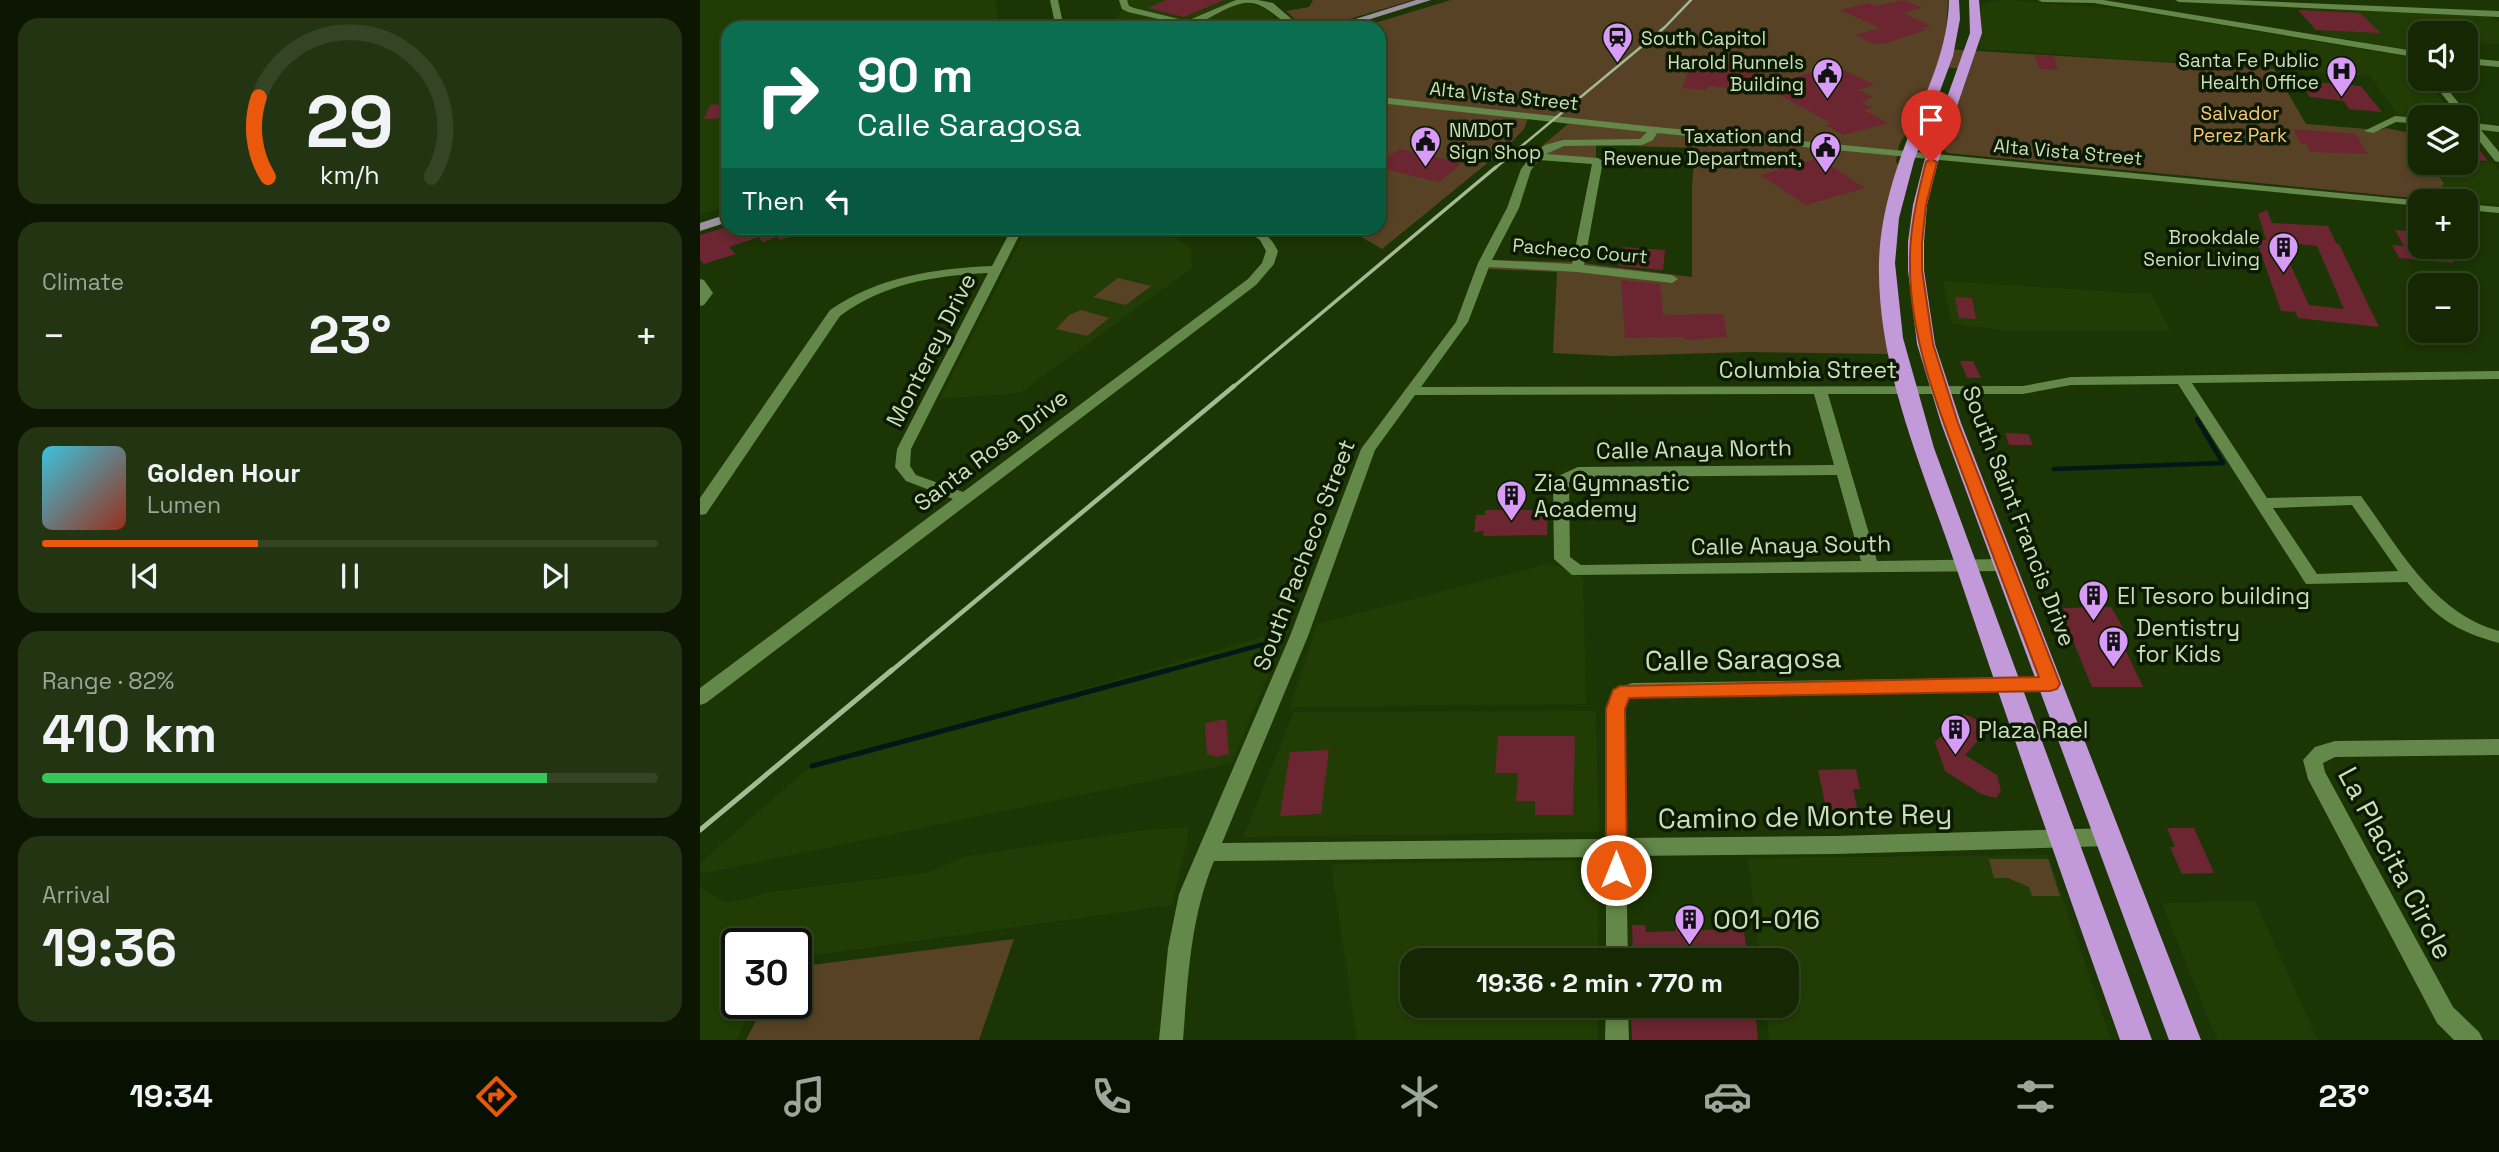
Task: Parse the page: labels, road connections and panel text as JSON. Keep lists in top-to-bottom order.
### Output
{
  "streets": {
    "highway": ["South Saint Francis Drive"],
    "street": [
      "Alta Vista Street",
      "Pacheco Court",
      "Monterey Drive",
      "Columbia Street",
      "Calle Anaya North",
      "Santa Rosa Drive",
      "Calle Anaya South",
      "South Pacheco Street",
      "Calle Saragosa",
      "Camino de Monte Rey",
      "La Placita Circle"
    ]
  },
  "crossings": [
    ["Alta Vista Street", "South Saint Francis Drive"],
    ["Pacheco Court", "South Pacheco Street"],
    ["Monterey Drive", "Santa Rosa Drive"],
    ["Columbia Street", "South Saint Francis Drive"],
    ["Columbia Street", "South Pacheco Street"],
    ["Calle Anaya North", "Calle Anaya South"],
    ["South Saint Francis Drive", "Calle Anaya South"],
    ["South Saint Francis Drive", "Calle Saragosa"],
    ["South Saint Francis Drive", "Camino de Monte Rey"],
    ["South Pacheco Street", "Camino de Monte Rey"],
    ["Calle Saragosa", "Camino de Monte Rey"]
  ],
  "parks": ["Salvador Perez Park"],
  "places": {
    "station": ["South Capitol"],
    "hospital": ["Santa Fe Public Health Office"],
    "public building": ["Harold Runnels Building", "NMDOT Sign Shop", "Taxation and Revenue Department,"],
    "building": [
      "Brookdale Senior Living",
      "Zia Gymnastic Academy",
      "El Tesoro building",
      "Dentistry for Kids",
      "Plaza Rael",
      "001-016"
    ]
  },
  "page": {
    "map_buttons": ["+", "−"],
    "turn": ["90 m", "Calle Saragosa"],
    "then": "Then",
    "tile": [
      "Climate",
      ["Range · 82%", "410 km"],
      ["Arrival", "19:36"]
    ],
    "heat": ["−", "23°", "+"],
    "song": ["Golden Hour", "Lumen"],
    "limit": "30",
    "trip": "19:36 · 2 min · 770 m",
    "tabs": ["19:34", "23°"],
    "gauge": ["29", "km/h"]
  }
}
